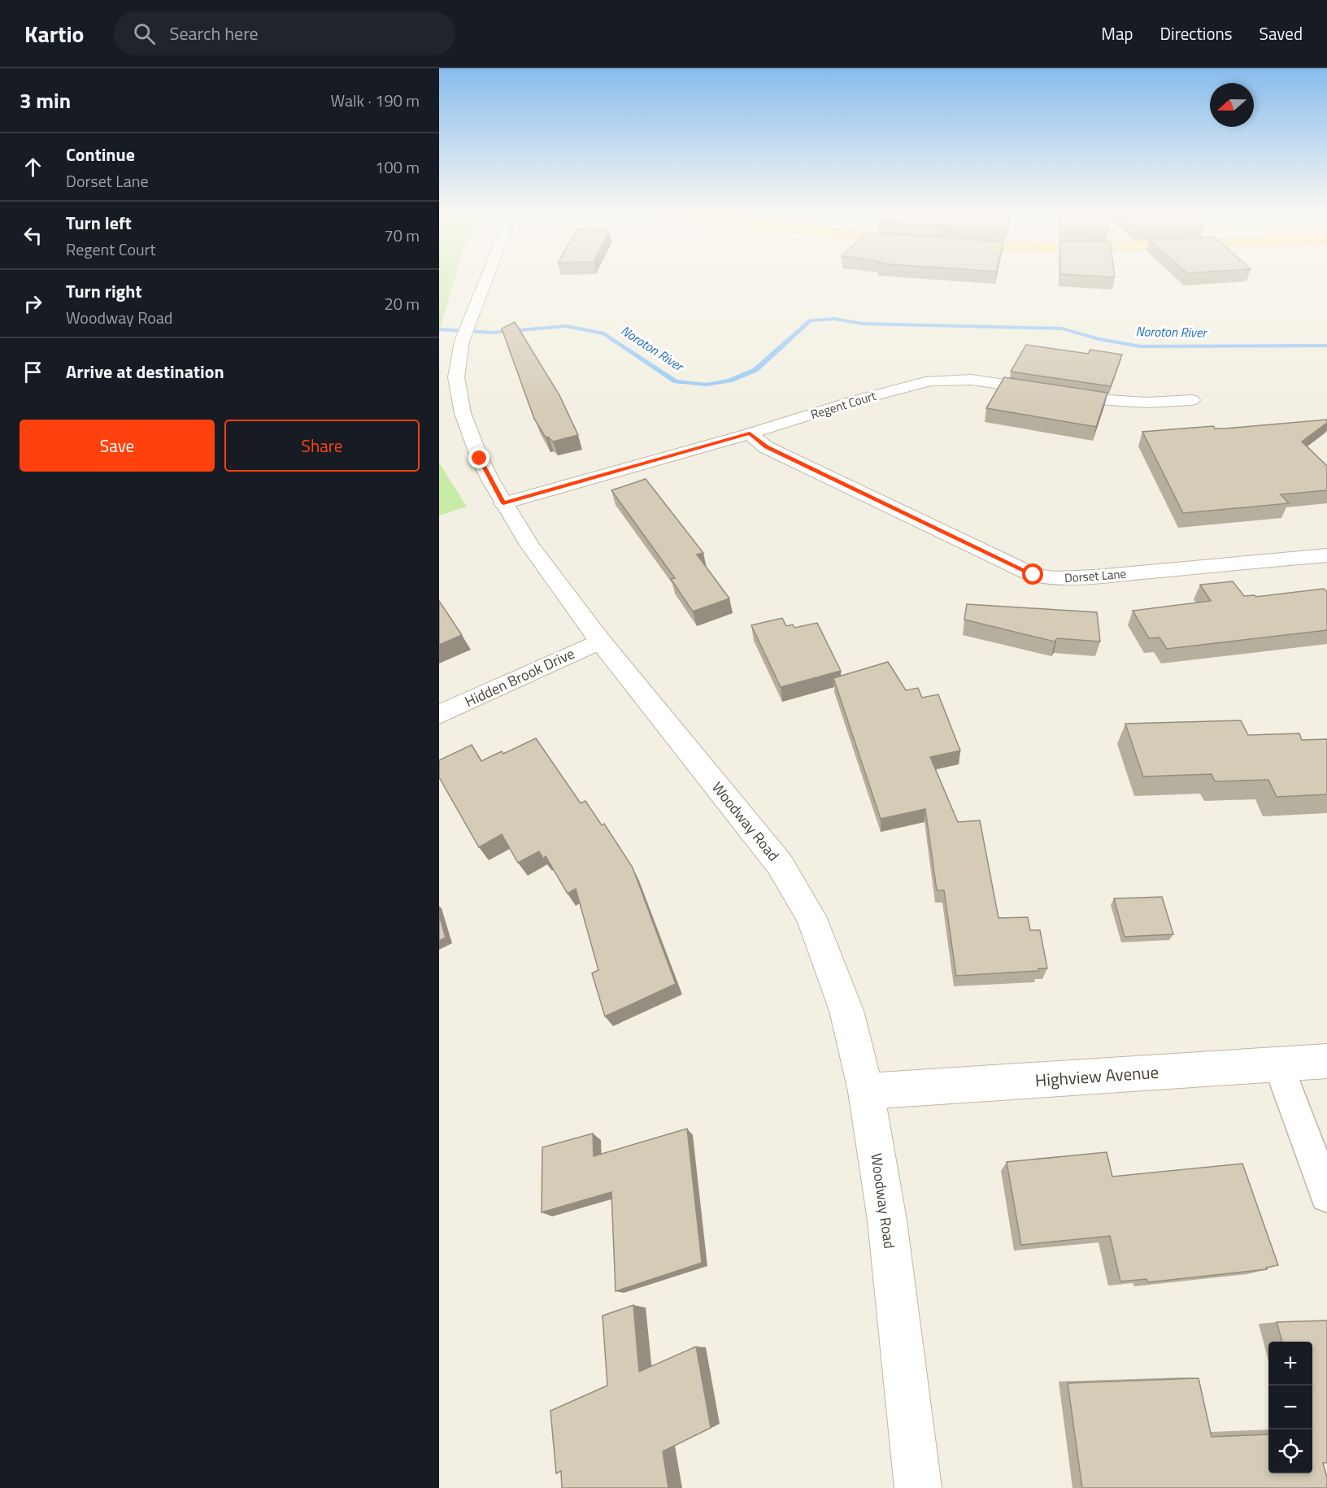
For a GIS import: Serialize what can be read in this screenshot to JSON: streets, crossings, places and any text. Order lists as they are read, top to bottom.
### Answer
{
  "streets": {
    "street": [
      "Regent Court",
      "Dorset Lane",
      "Hidden Brook Drive",
      "Woodway Road",
      "Highview Avenue"
    ]
  },
  "crossings": [
    ["Regent Court", "Dorset Lane"],
    ["Regent Court", "Woodway Road"],
    ["Hidden Brook Drive", "Woodway Road"],
    ["Woodway Road", "Highview Avenue"]
  ],
  "water": ["Noroton River"],
  "north": "left",
  "page": {
    "header": "Kartio",
    "search": "Search here",
    "nav": ["Map", "Directions", "Saved"],
    "heading": ["3 min", "Walk · 190 m"],
    "list": [
      ["Continue", "Dorset Lane", "100 m"],
      ["Turn left", "Regent Court", "70 m"],
      ["Turn right", "Woodway Road", "20 m"],
      "Arrive at destination"
    ],
    "buttons": ["Save", "Share"],
    "map_buttons": ["+", "−"]
  }
}
